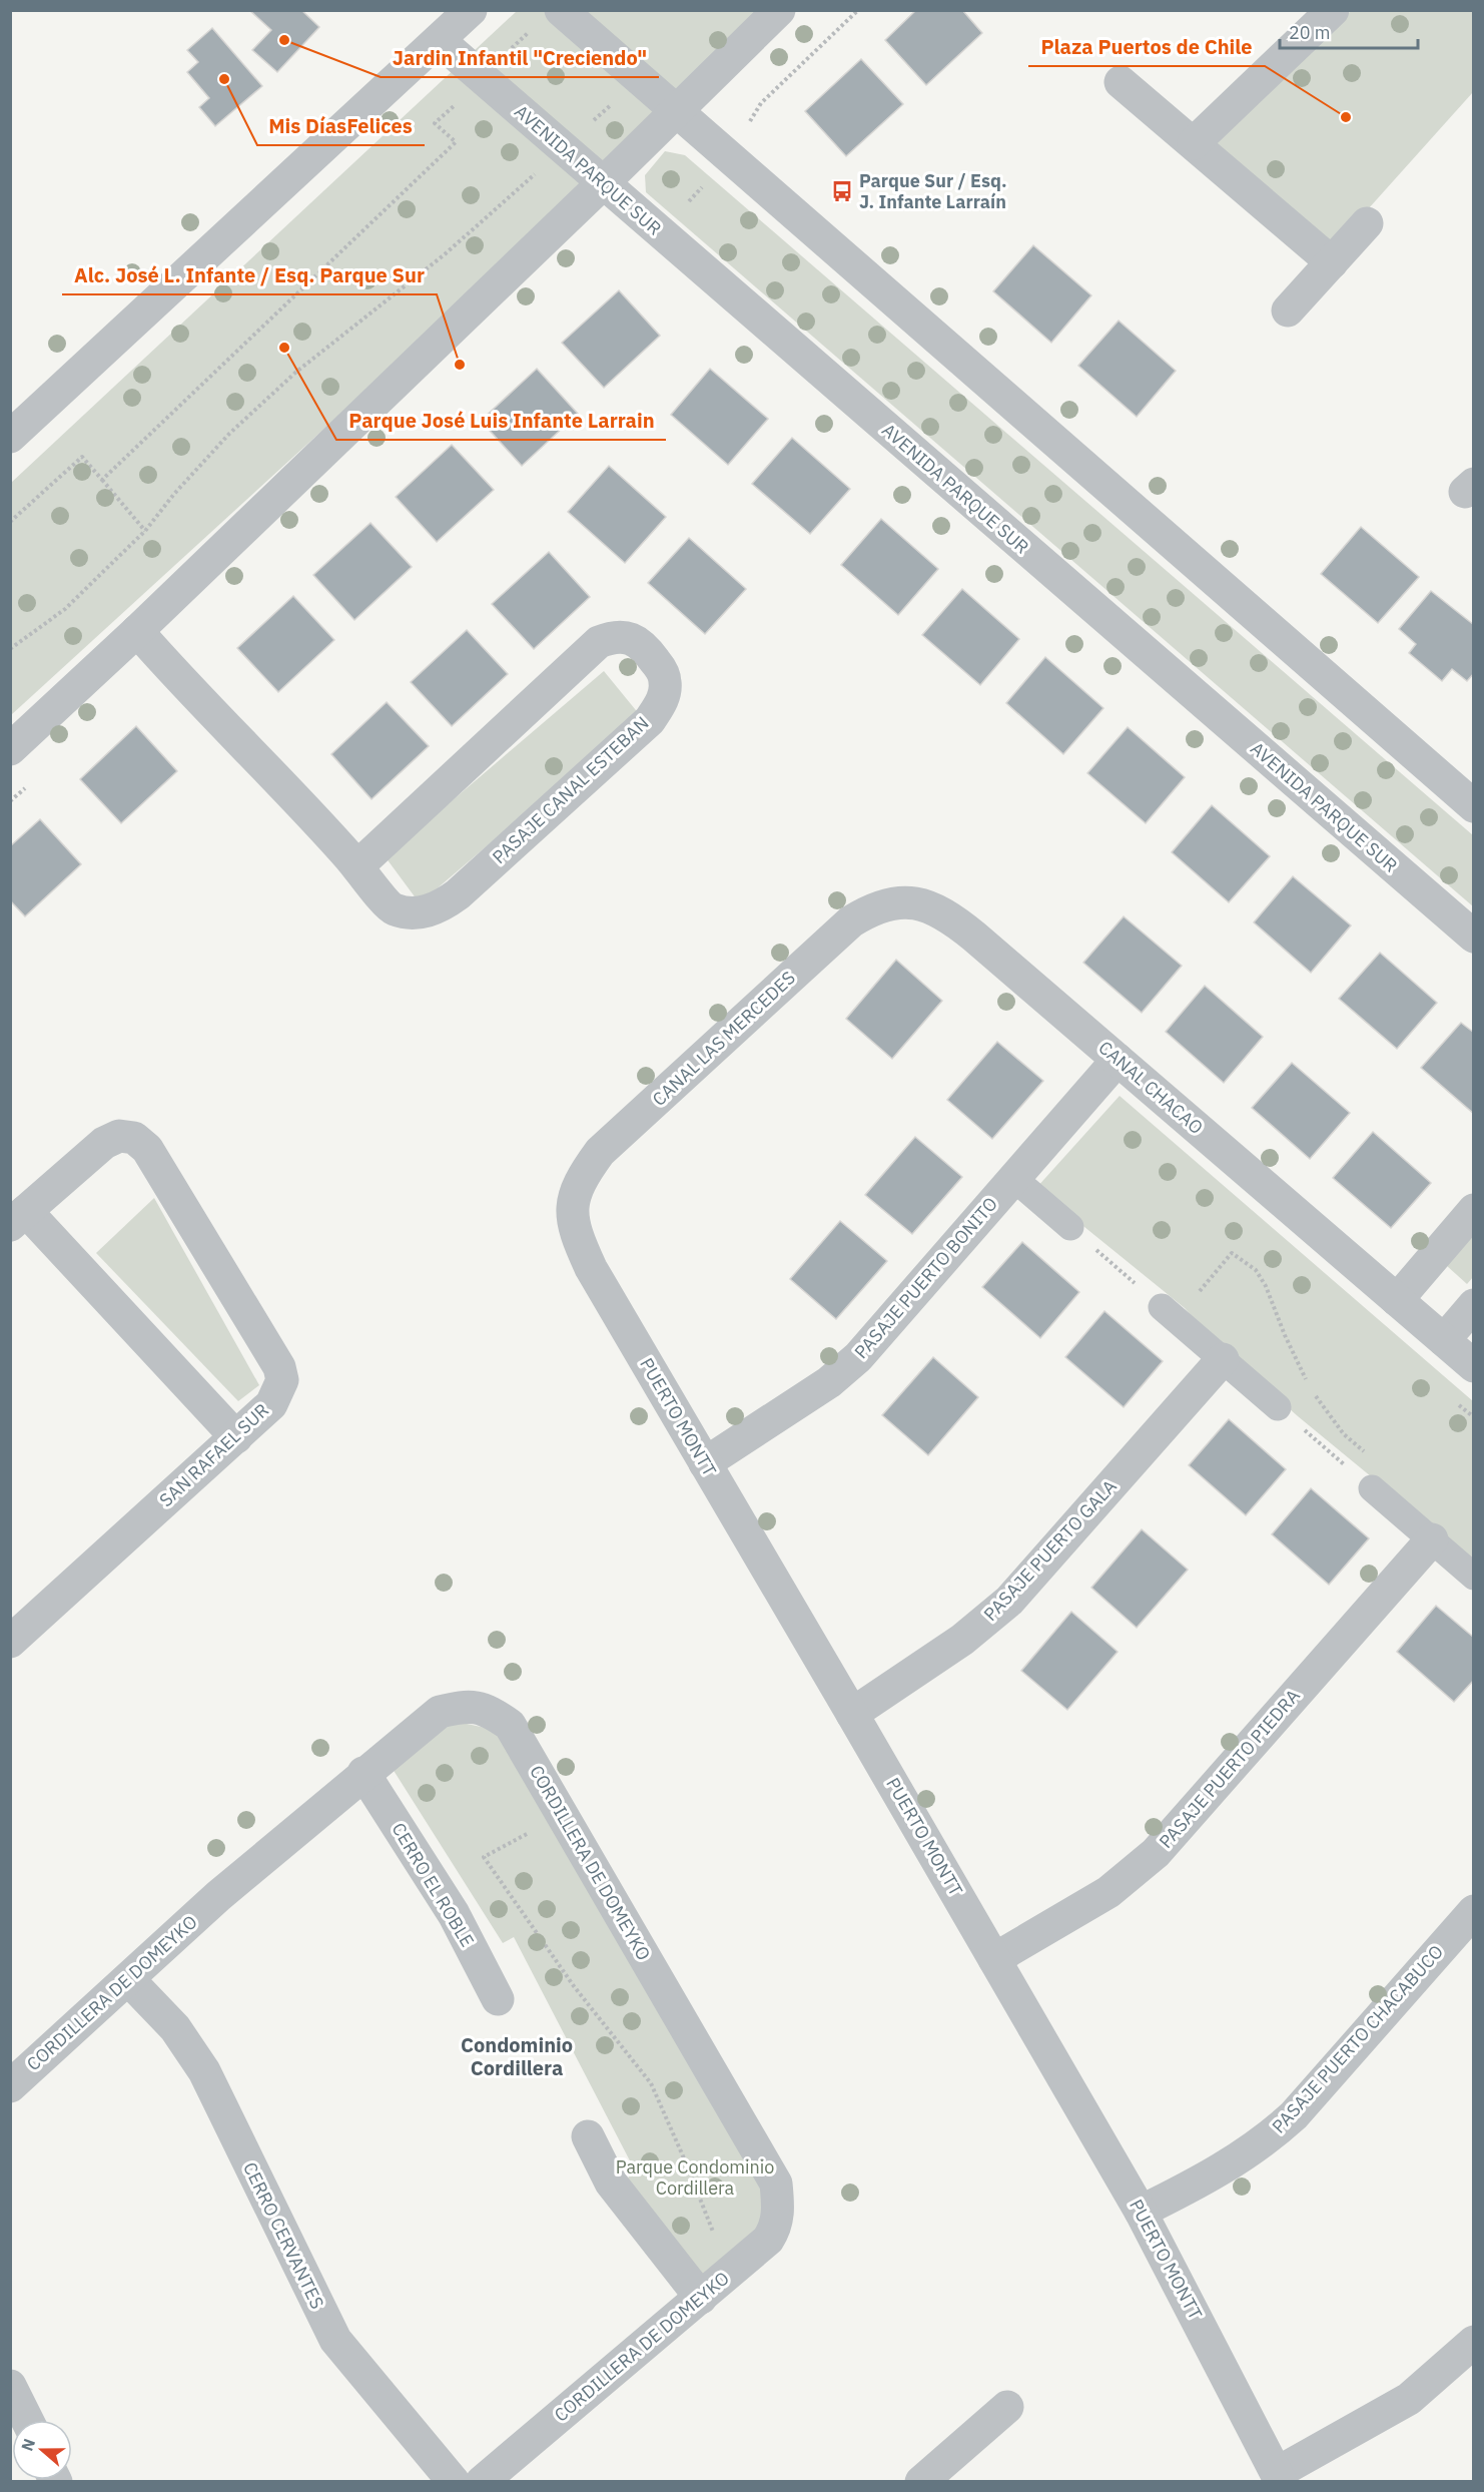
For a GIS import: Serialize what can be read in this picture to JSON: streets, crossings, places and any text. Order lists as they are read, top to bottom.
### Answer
{
  "streets": {
    "street": [
      "AVENIDA PARQUE SUR",
      "PASAJE CANAL ESTEBAN",
      "CANAL LAS MERCEDES",
      "CANAL CHACAO",
      "PASAJE PUERTO BONITO",
      "PUERTO MONTT",
      "SAN RAFAEL SUR",
      "PASAJE PUERTO GALA",
      "PASAJE PUERTO PIEDRA",
      "CORDILLERA DE DOMEYKO",
      "CERRO EL ROBLE",
      "PASAJE PUERTO CHACABUCO",
      "CERRO CERVANTES"
    ]
  },
  "crossings": [
    ["CANAL LAS MERCEDES", "CANAL CHACAO"],
    ["CANAL LAS MERCEDES", "PUERTO MONTT"],
    ["CANAL CHACAO", "PASAJE PUERTO BONITO"],
    ["PASAJE PUERTO BONITO", "PUERTO MONTT"],
    ["PUERTO MONTT", "PASAJE PUERTO GALA"],
    ["PUERTO MONTT", "PASAJE PUERTO PIEDRA"],
    ["PUERTO MONTT", "PASAJE PUERTO CHACABUCO"],
    ["CORDILLERA DE DOMEYKO", "CERRO EL ROBLE"],
    ["CORDILLERA DE DOMEYKO", "CERRO CERVANTES"]
  ],
  "districts": ["Condominio Cordillera"],
  "parks": ["Parque Condominio Cordillera"],
  "places": {
    "other": [
      "Jardin Infantil \"Creciendo\"",
      "Mis DíasFelices",
      "Plaza Puertos de Chile",
      "Parque José Luis Infante Larrain",
      "Alc. José L. Infante / Esq. Parque Sur"
    ],
    "bus stop": ["Parque Sur / Esq. J. Infante Larraín"]
  },
  "scale_bar": "20 m",
  "north": "left"
}
